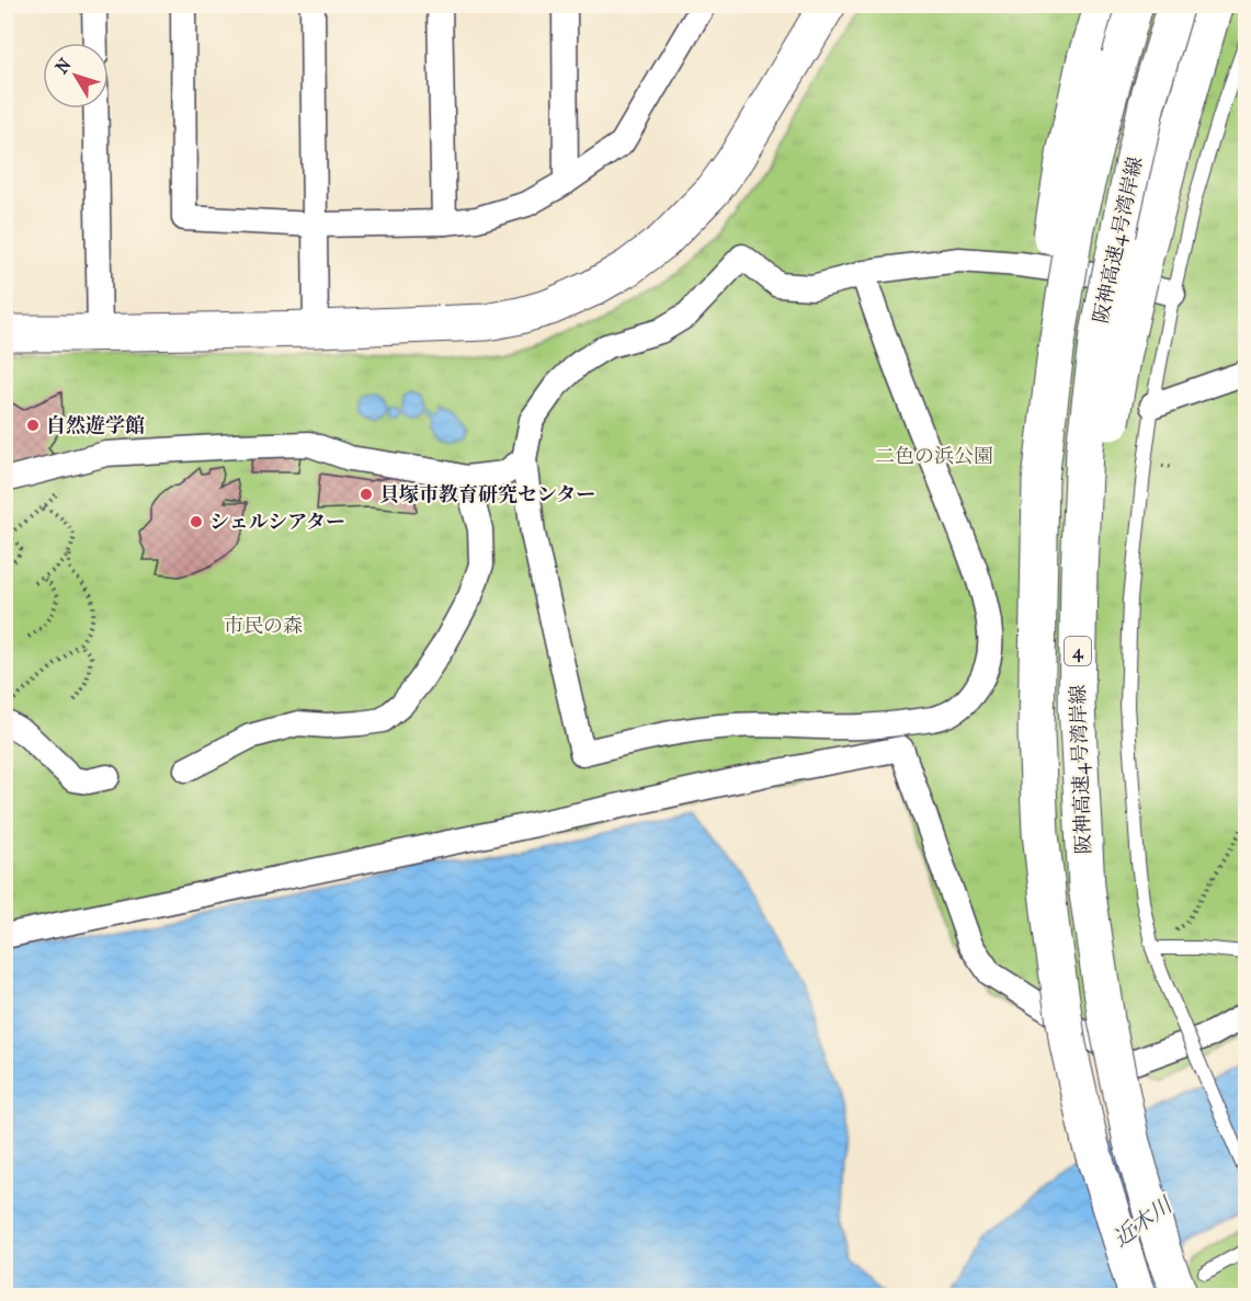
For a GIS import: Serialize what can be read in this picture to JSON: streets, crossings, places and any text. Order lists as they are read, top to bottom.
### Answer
{
  "streets": {
    "main road": ["阪神高速4号湾岸線", "4"]
  },
  "water": ["近木川"],
  "parks": ["二色の浜公園", "市民の森"],
  "places": ["自然遊学館", "貝塚市教育研究センター", "シェルシアター"],
  "north": "top left"
}
